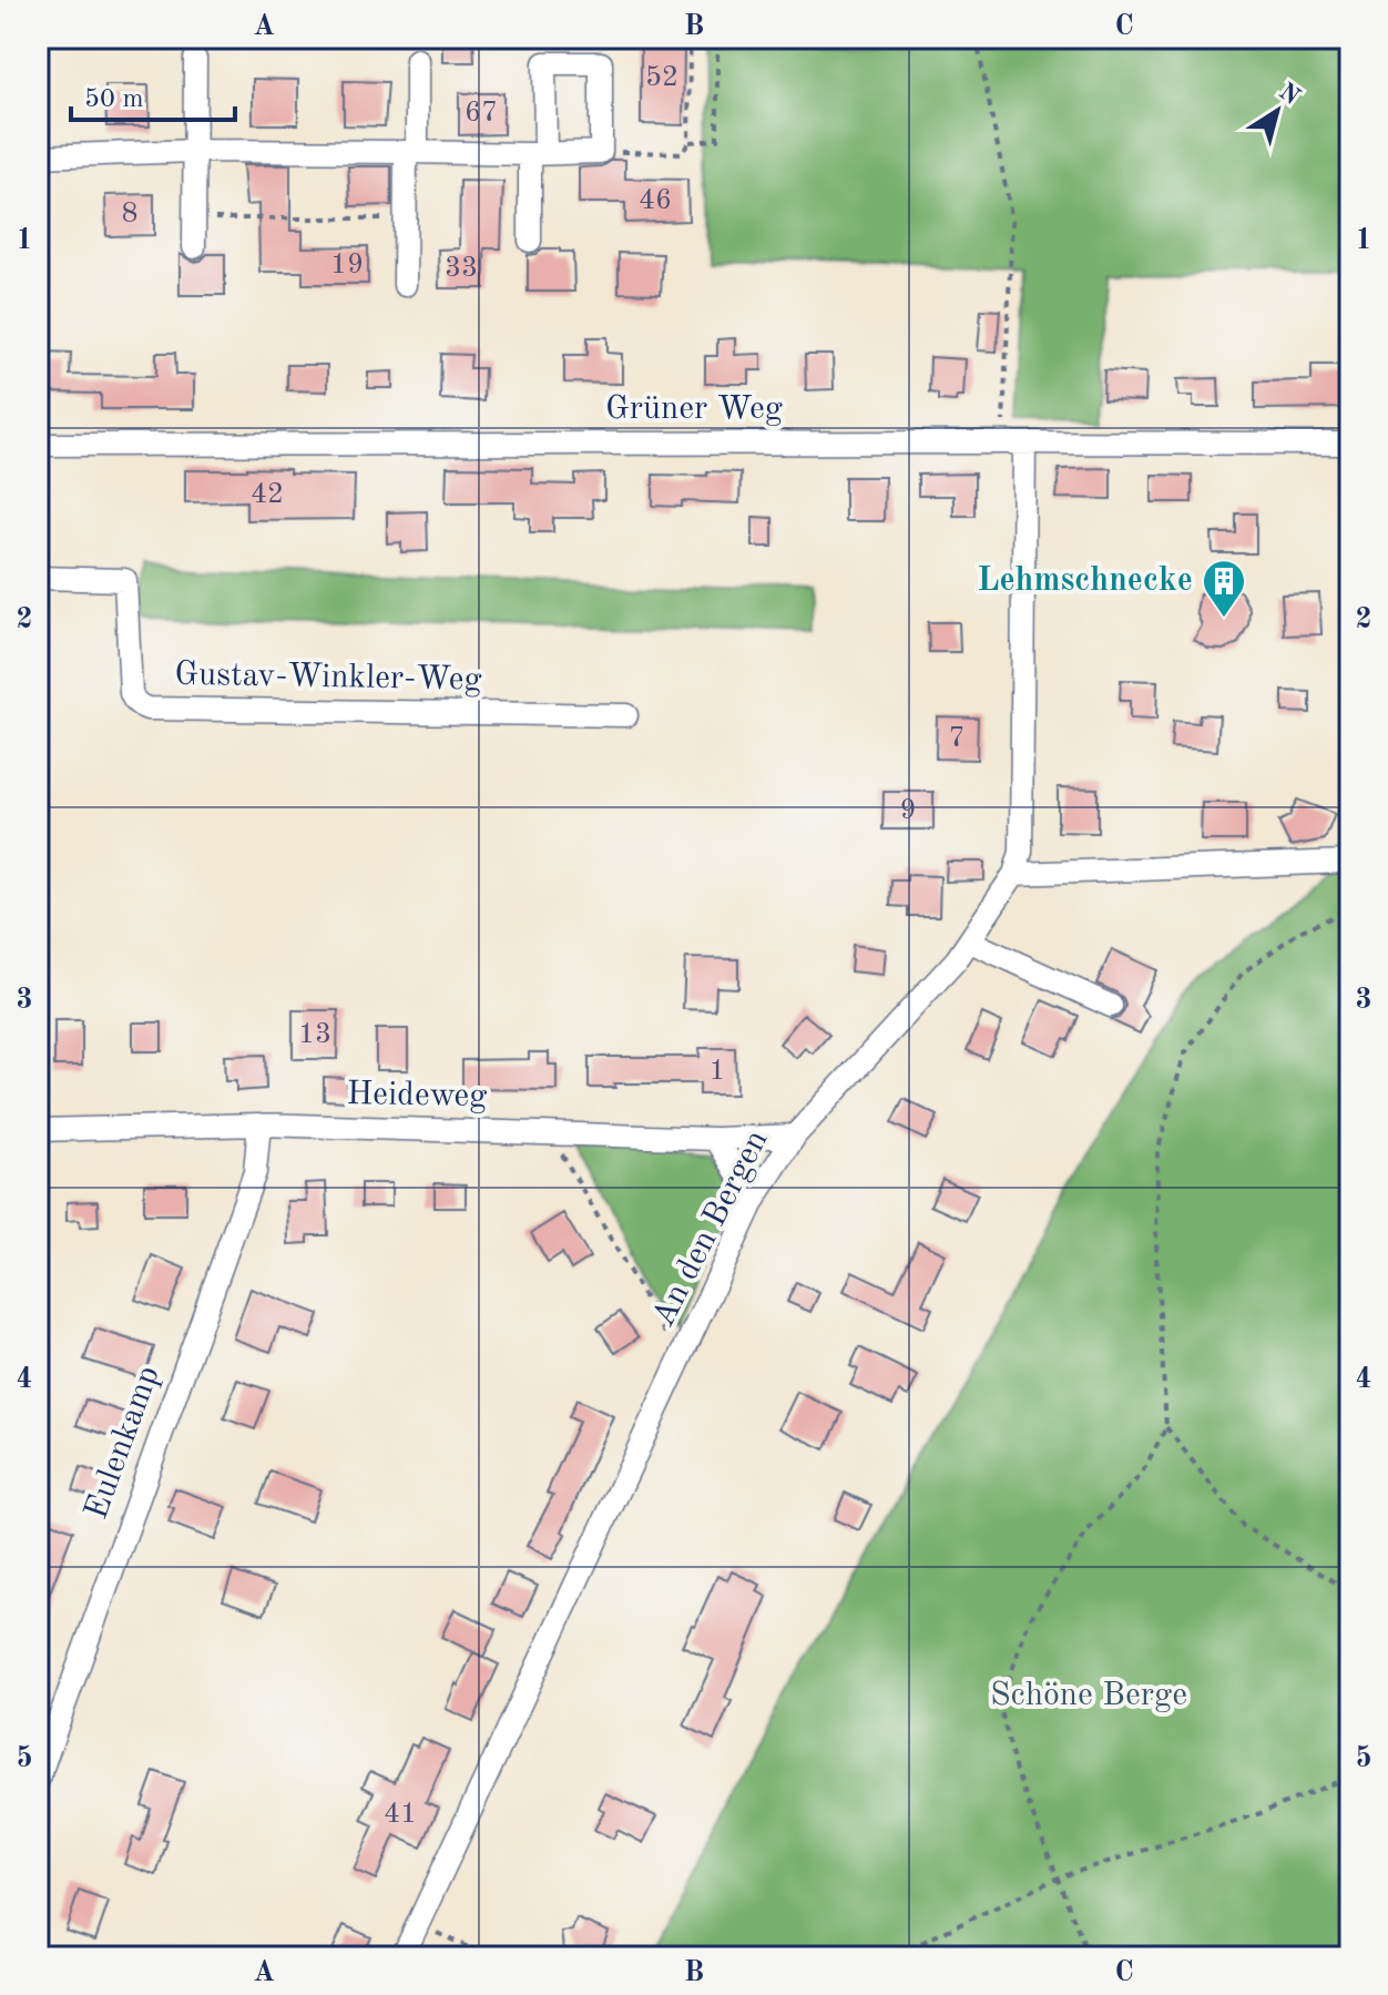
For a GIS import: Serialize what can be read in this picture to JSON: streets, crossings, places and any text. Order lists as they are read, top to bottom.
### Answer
{
  "streets": {
    "street": [
      "Grüner Weg",
      "Gustav-Winkler-Weg",
      "Heideweg",
      "An den Bergen",
      "Eulenkamp"
    ]
  },
  "crossings": [
    ["Grüner Weg", "An den Bergen"],
    ["Heideweg", "An den Bergen"],
    ["Heideweg", "Eulenkamp"]
  ],
  "parks": ["Schöne Berge"],
  "places": {
    "building": ["Lehmschnecke"]
  },
  "house_numbers": [
    "52",
    "67",
    "46",
    "8",
    "19",
    "33",
    "42",
    "7",
    "9",
    "13",
    "1",
    "41"
  ],
  "scale_bar": "50 m",
  "north": "top right",
  "grid": {
    "columns": ["A", "B", "C"],
    "rows": [
      "1",
      "2",
      "3",
      "4",
      "5"
    ]
  }
}
